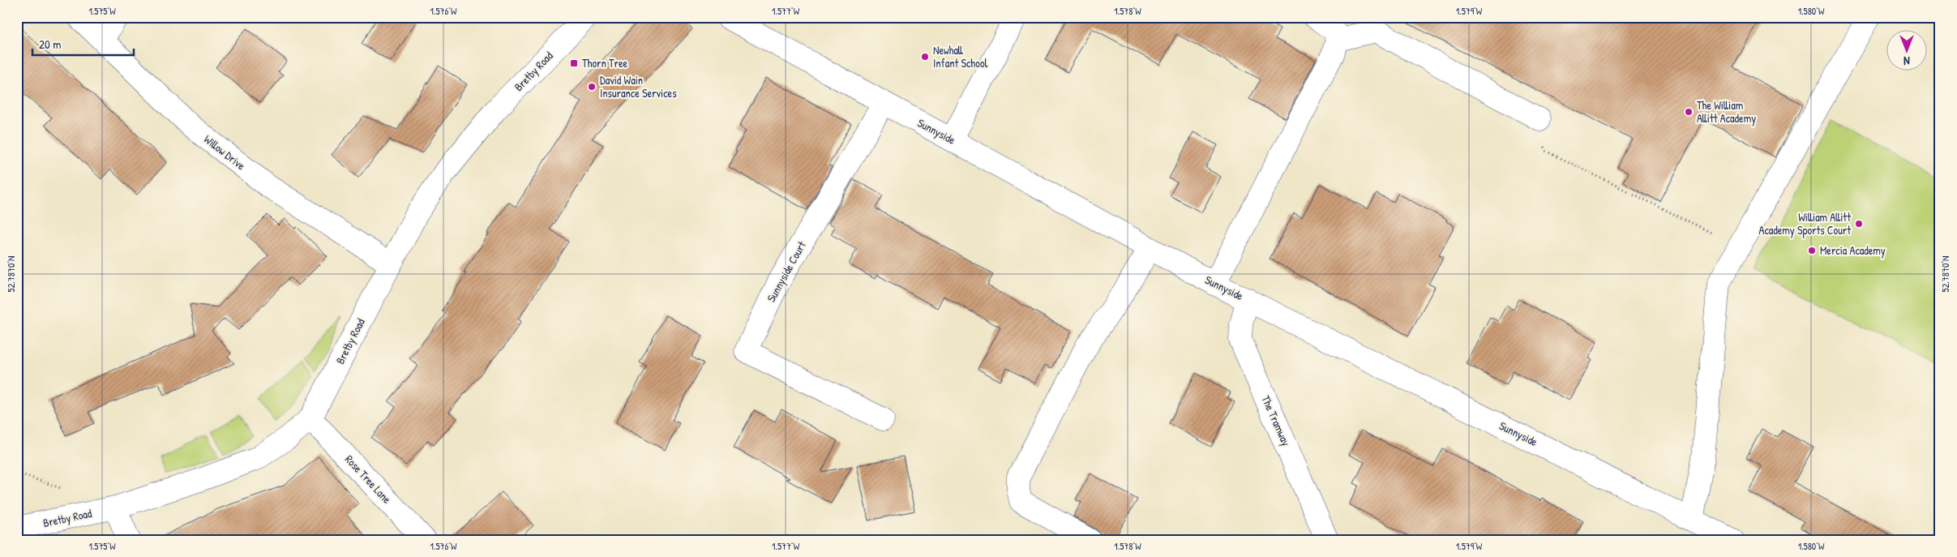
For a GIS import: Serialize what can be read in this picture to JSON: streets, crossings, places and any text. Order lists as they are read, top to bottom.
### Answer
{
  "streets": {
    "street": [
      "Bretby Road",
      "Sunnyside",
      "Willow Drive",
      "Sunnyside Court",
      "The Tramway",
      "Rose Tree Lane"
    ]
  },
  "crossings": [
    ["Bretby Road", "Willow Drive"],
    ["Bretby Road", "Rose Tree Lane"],
    ["Sunnyside", "Sunnyside Court"],
    ["Sunnyside", "The Tramway"]
  ],
  "places": {
    "other": [
      "Newhall Infant School",
      "David Wain Insurance Services",
      "The William Allitt Academy",
      "William Allitt Academy Sports Court",
      "Mercia Academy"
    ],
    "transit": ["Thorn Tree"]
  },
  "scale_bar": "20 m",
  "north": "bottom",
  "coordinates": [
    "1.575°W",
    "1.576°W",
    "1.577°W",
    "1.578°W",
    "1.579°W",
    "1.580°W",
    "52.7870°N"
  ]
}
